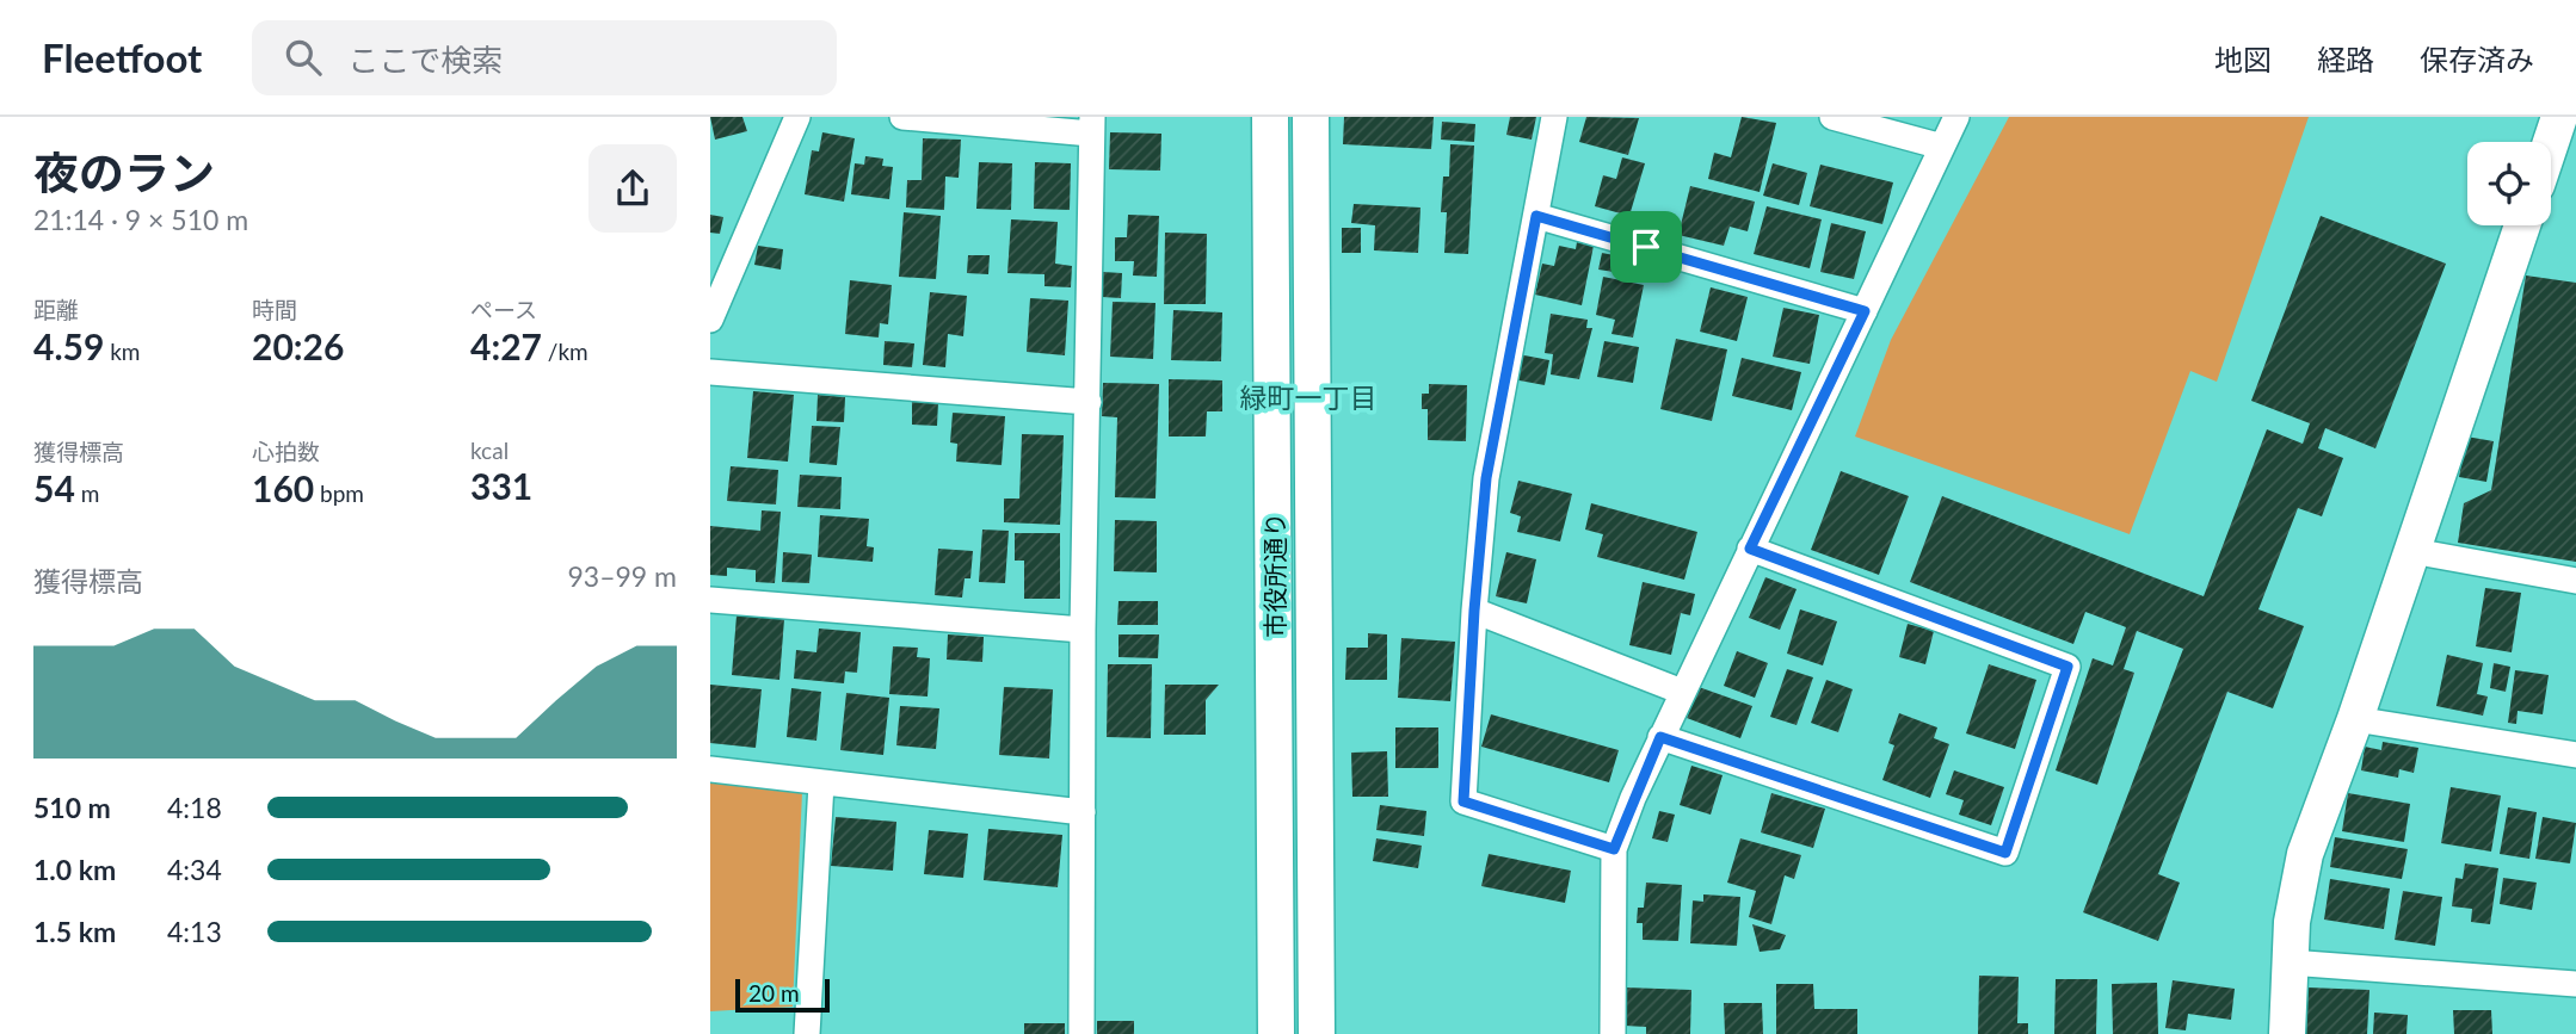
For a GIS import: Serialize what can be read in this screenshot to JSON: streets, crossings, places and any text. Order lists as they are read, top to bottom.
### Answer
{
  "streets": {
    "street": ["市役所通り"]
  },
  "districts": ["緑町一丁目"],
  "scale_bar": "20 m",
  "page": {
    "header": "Fleetfoot",
    "search": "ここで検索",
    "nav": ["地図", "経路", "保存済み"],
    "heading": ["夜のラン", "21:14 · 9 × 510 m"],
    "stats": [
      ["距離", "4.59 km"],
      ["時間", "20:26"],
      ["ペース", "4:27 /km"],
      ["獲得標高", "54 m"],
      ["心拍数", "160 bpm"],
      ["kcal", "331"]
    ],
    "chart": ["獲得標高", "93–99 m"],
    "list": [
      {
        "name": "510 m",
        "note": "4:18"
      },
      {
        "name": "1.0 km",
        "note": "4:34"
      },
      {
        "name": "1.5 km",
        "note": "4:13"
      }
    ],
    "scale": "20 m"
  }
}
